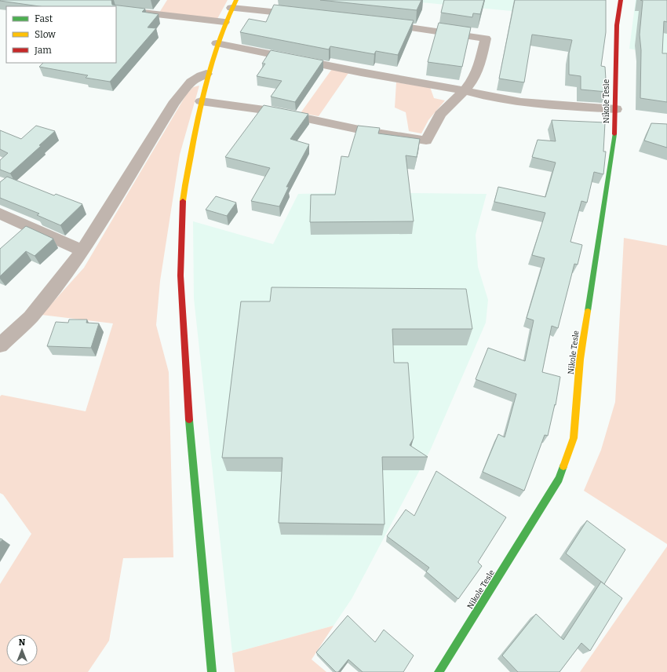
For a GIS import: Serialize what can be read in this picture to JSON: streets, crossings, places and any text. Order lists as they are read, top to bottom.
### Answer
{
  "streets": {
    "street": ["Nikole Tesle"]
  },
  "legend": ["Fast", "Slow", "Jam"],
  "north": "top"
}
